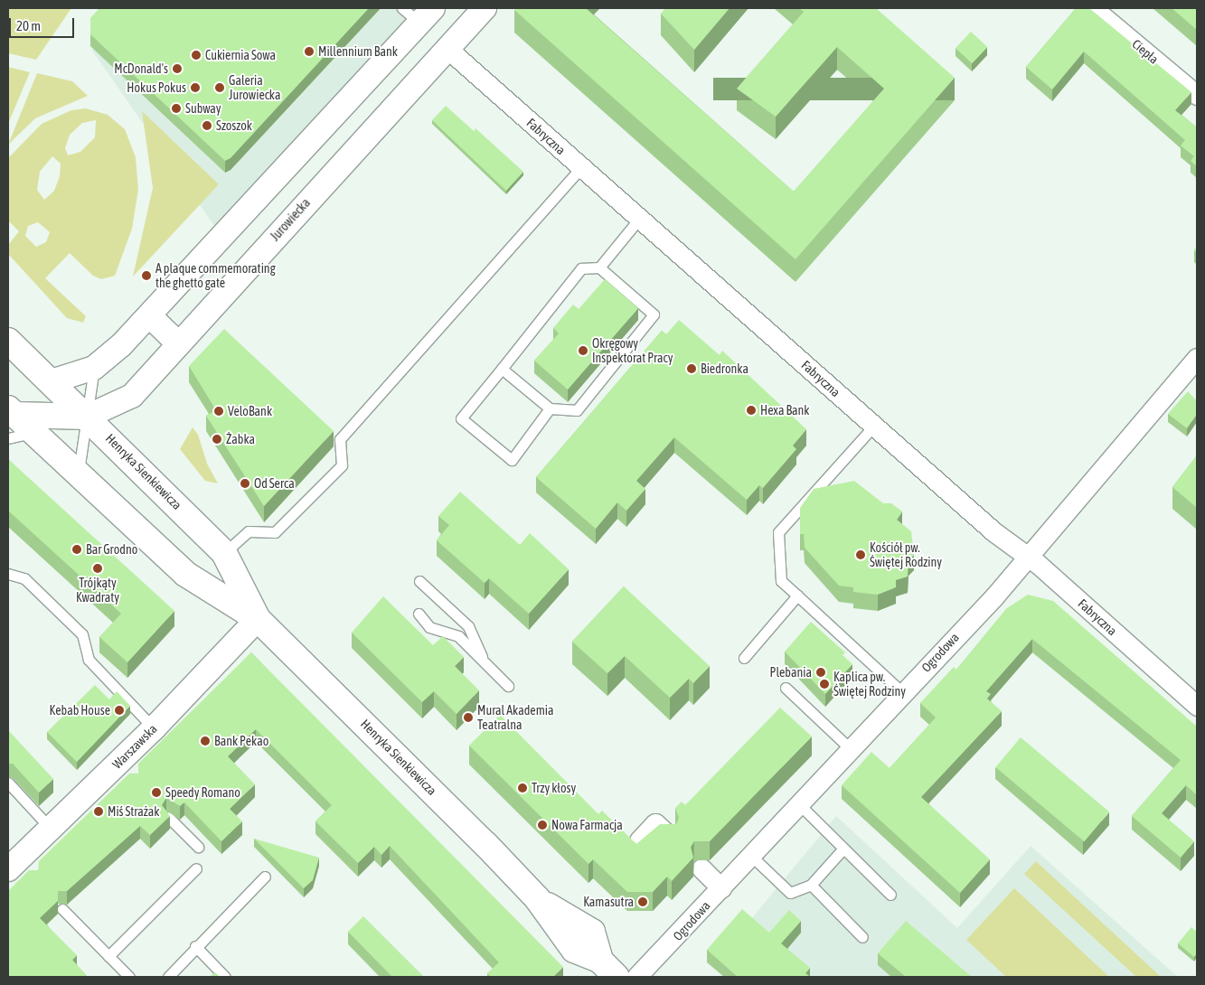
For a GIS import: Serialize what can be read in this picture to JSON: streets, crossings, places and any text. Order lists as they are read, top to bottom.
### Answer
{
  "streets": {
    "main road": ["Henryka Sienkiewicza"],
    "street": [
      "Ciepła",
      "Fabryczna",
      "Jurowiecka",
      "Ogrodowa",
      "Warszawska"
    ]
  },
  "crossings": [
    ["Fabryczna", "Jurowiecka"],
    ["Fabryczna", "Ogrodowa"],
    ["Jurowiecka", "Henryka Sienkiewicza"],
    ["Henryka Sienkiewicza", "Warszawska"]
  ],
  "places": [
    "Millennium Bank",
    "Cukiernia Sowa",
    "McDonald's",
    "Hokus Pokus",
    "Galeria Jurowiecka",
    "Subway",
    "Szoszok",
    "A plaque commemorating the ghetto gate",
    "Okręgowy Inspektorat Pracy",
    "Biedronka",
    "Hexa Bank",
    "VeloBank",
    "Żabka",
    "Od Serca",
    "Bar Grodno",
    "Kościół pw. Świętej Rodziny",
    "Trójkąty Kwadraty",
    "Plebania",
    "Kaplica pw. Świętej Rodziny",
    "Kebab House",
    "Mural Akademia Teatralna",
    "Bank Pekao",
    "Trzy kłosy",
    "Speedy Romano",
    "Miś Strażak",
    "Nowa Farmacja",
    "Kamasutra"
  ],
  "scale_bar": "20 m"
}
